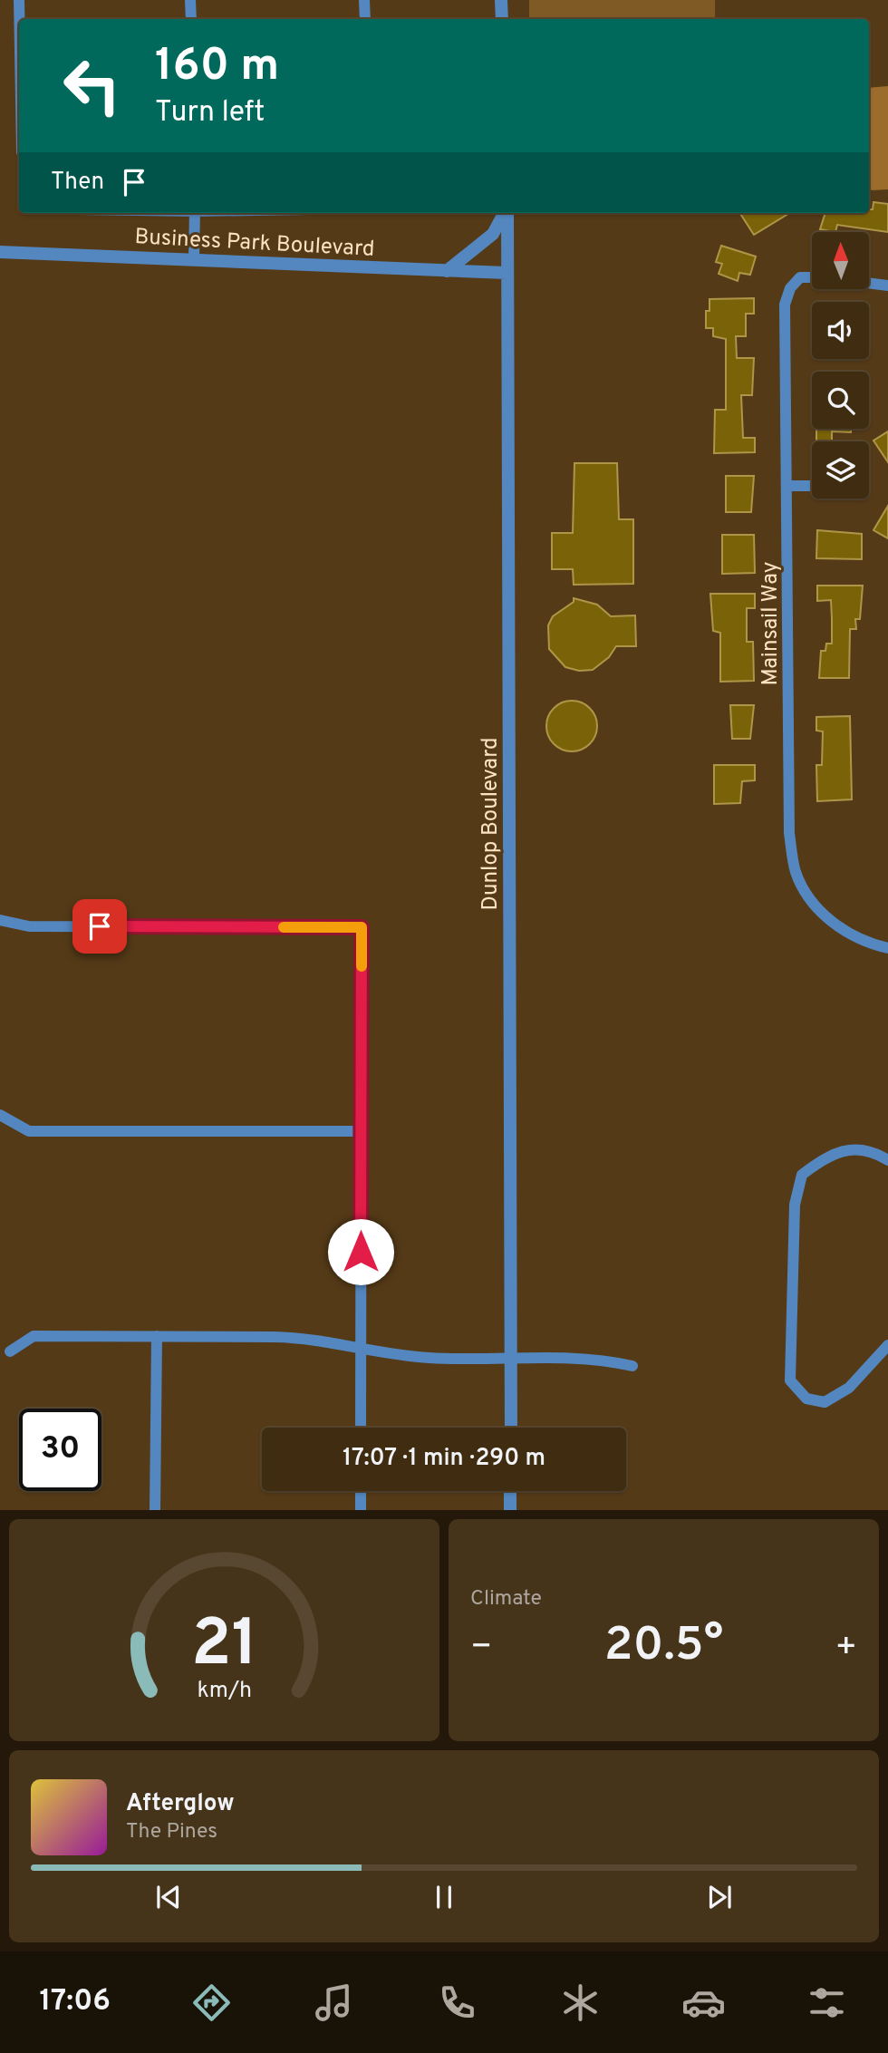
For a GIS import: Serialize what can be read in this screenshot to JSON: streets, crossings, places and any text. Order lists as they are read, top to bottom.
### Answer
{
  "streets": {
    "street": ["Business Park Boulevard", "Mainsail Way", "Dunlop Boulevard"]
  },
  "crossings": [
    ["Business Park Boulevard", "Dunlop Boulevard"]
  ],
  "north": "top",
  "page": {
    "turn": ["160 m", "Turn left"],
    "then": "Then",
    "limit": "30",
    "trip": "17:07 · 1 min · 290 m",
    "tile": "Climate",
    "heat": ["−", "20.5°", "+"],
    "song": ["Afterglow", "The Pines"],
    "tabs": "17:06",
    "gauge": ["21", "km/h"]
  }
}
